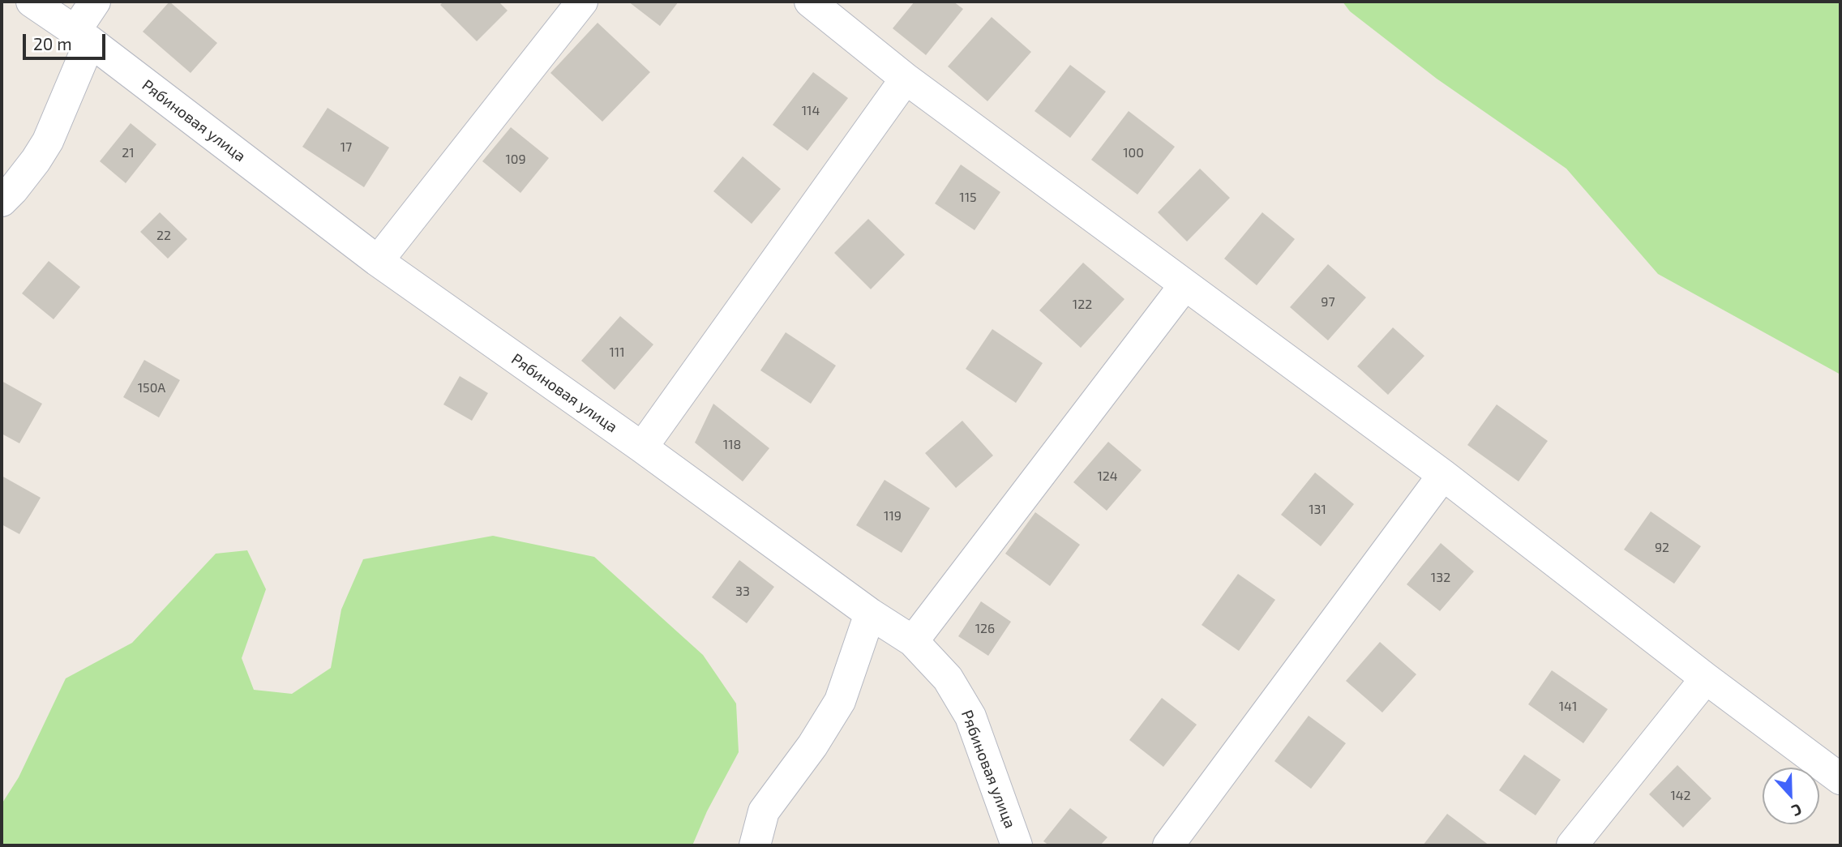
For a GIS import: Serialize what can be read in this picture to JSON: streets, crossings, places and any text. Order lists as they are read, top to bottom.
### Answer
{
  "streets": {
    "street": ["Рябиновая улица"]
  },
  "house_numbers": [
    "114",
    "17",
    "21",
    "100",
    "109",
    "115",
    "22",
    "97",
    "122",
    "111",
    "150А",
    "118",
    "124",
    "131",
    "119",
    "92",
    "132",
    "33",
    "126",
    "141",
    "142"
  ],
  "scale_bar": "20 m",
  "north": "bottom"
}
